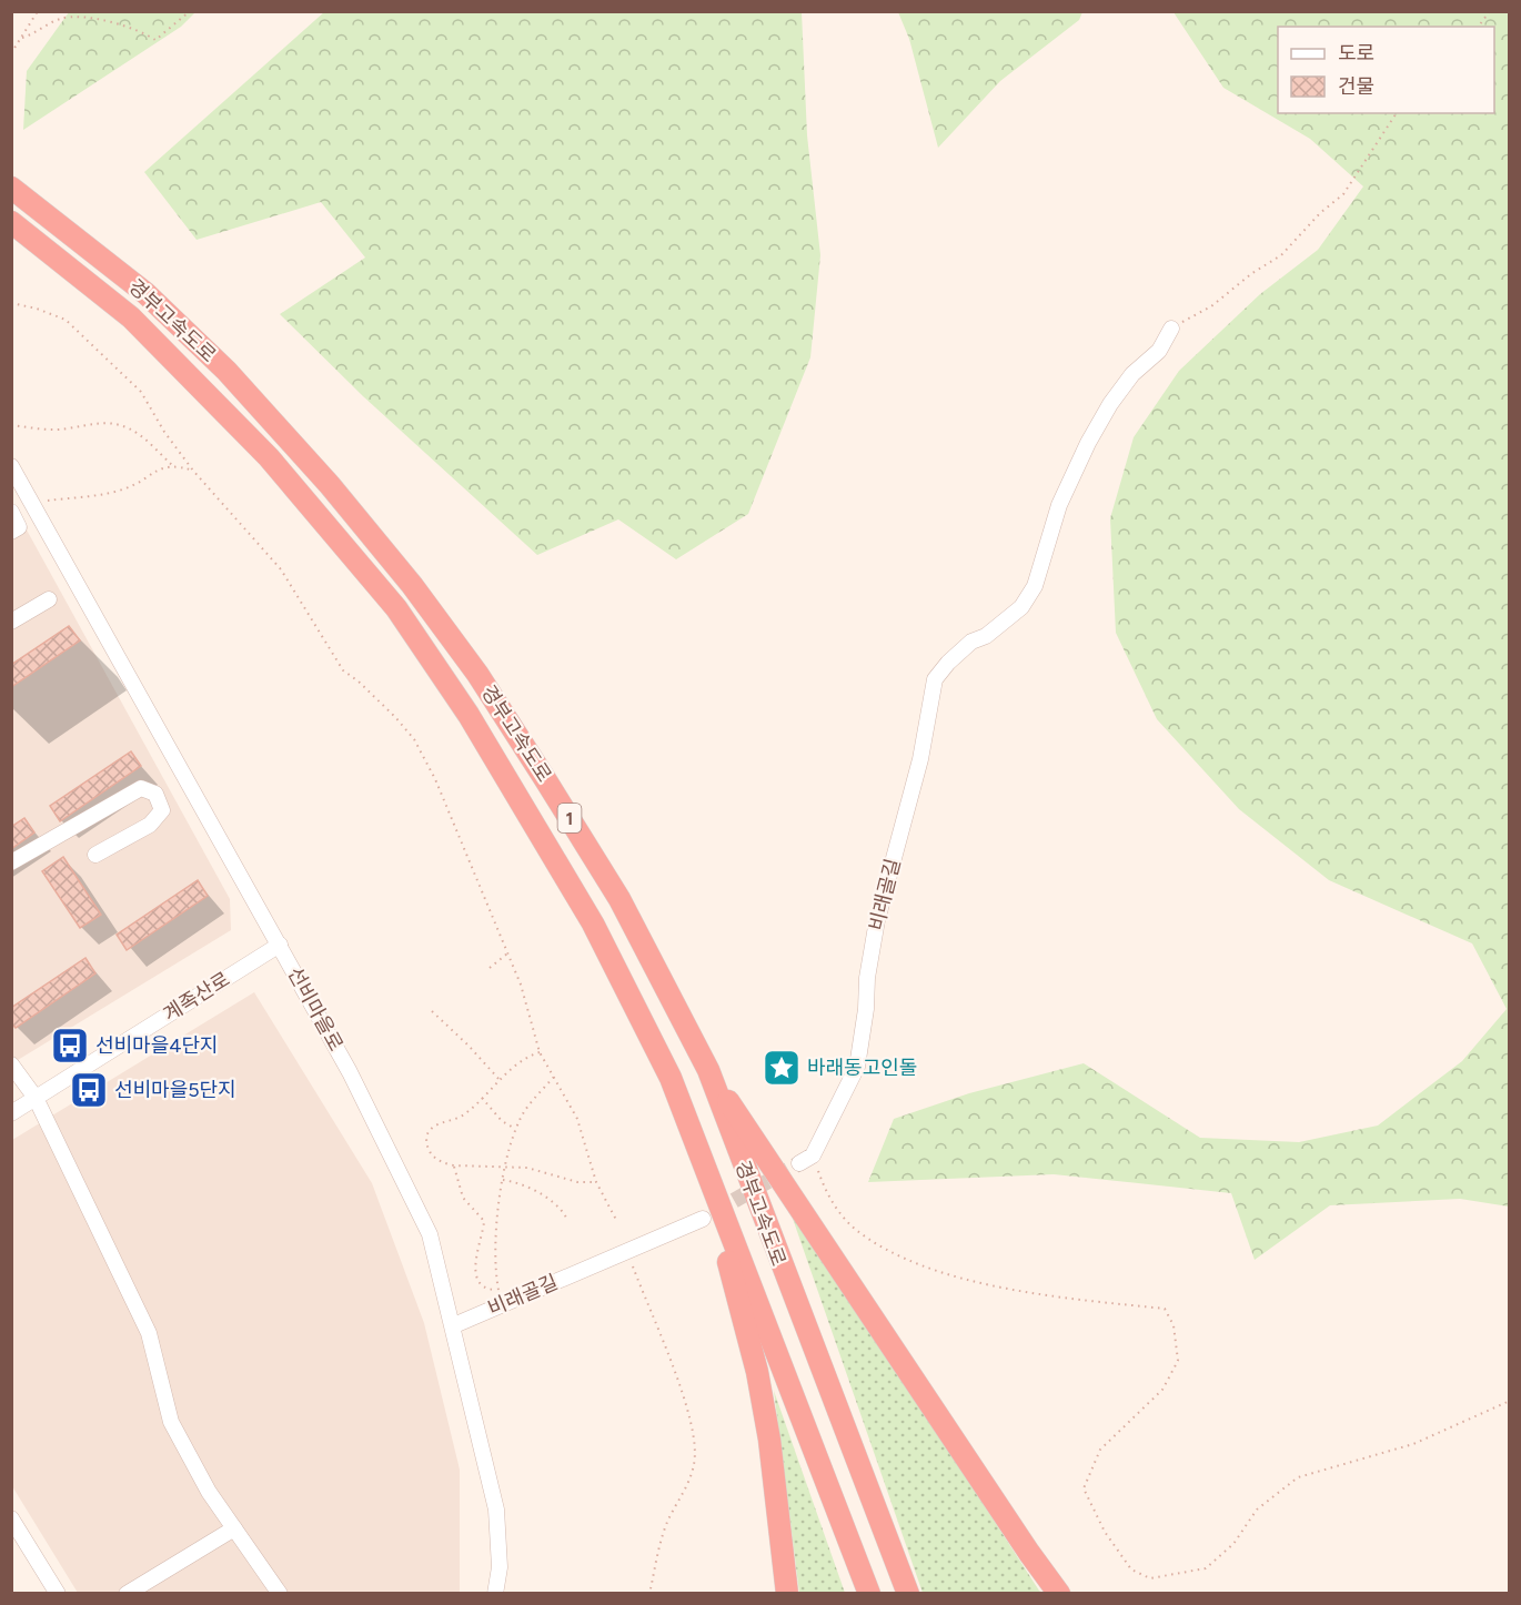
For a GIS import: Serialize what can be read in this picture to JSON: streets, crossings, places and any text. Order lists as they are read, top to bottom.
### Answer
{
  "streets": {
    "highway": ["경부고속도로", "1"],
    "street": ["비래골길", "계족산로", "선비마을로"]
  },
  "crossings": [
    ["비래골길", "선비마을로"],
    ["계족산로", "선비마을로"]
  ],
  "places": {
    "bus stop": ["선비마을4단지", "선비마을5단지"],
    "place": ["바래동고인돌"]
  },
  "legend": ["도로", "건물"]
}
